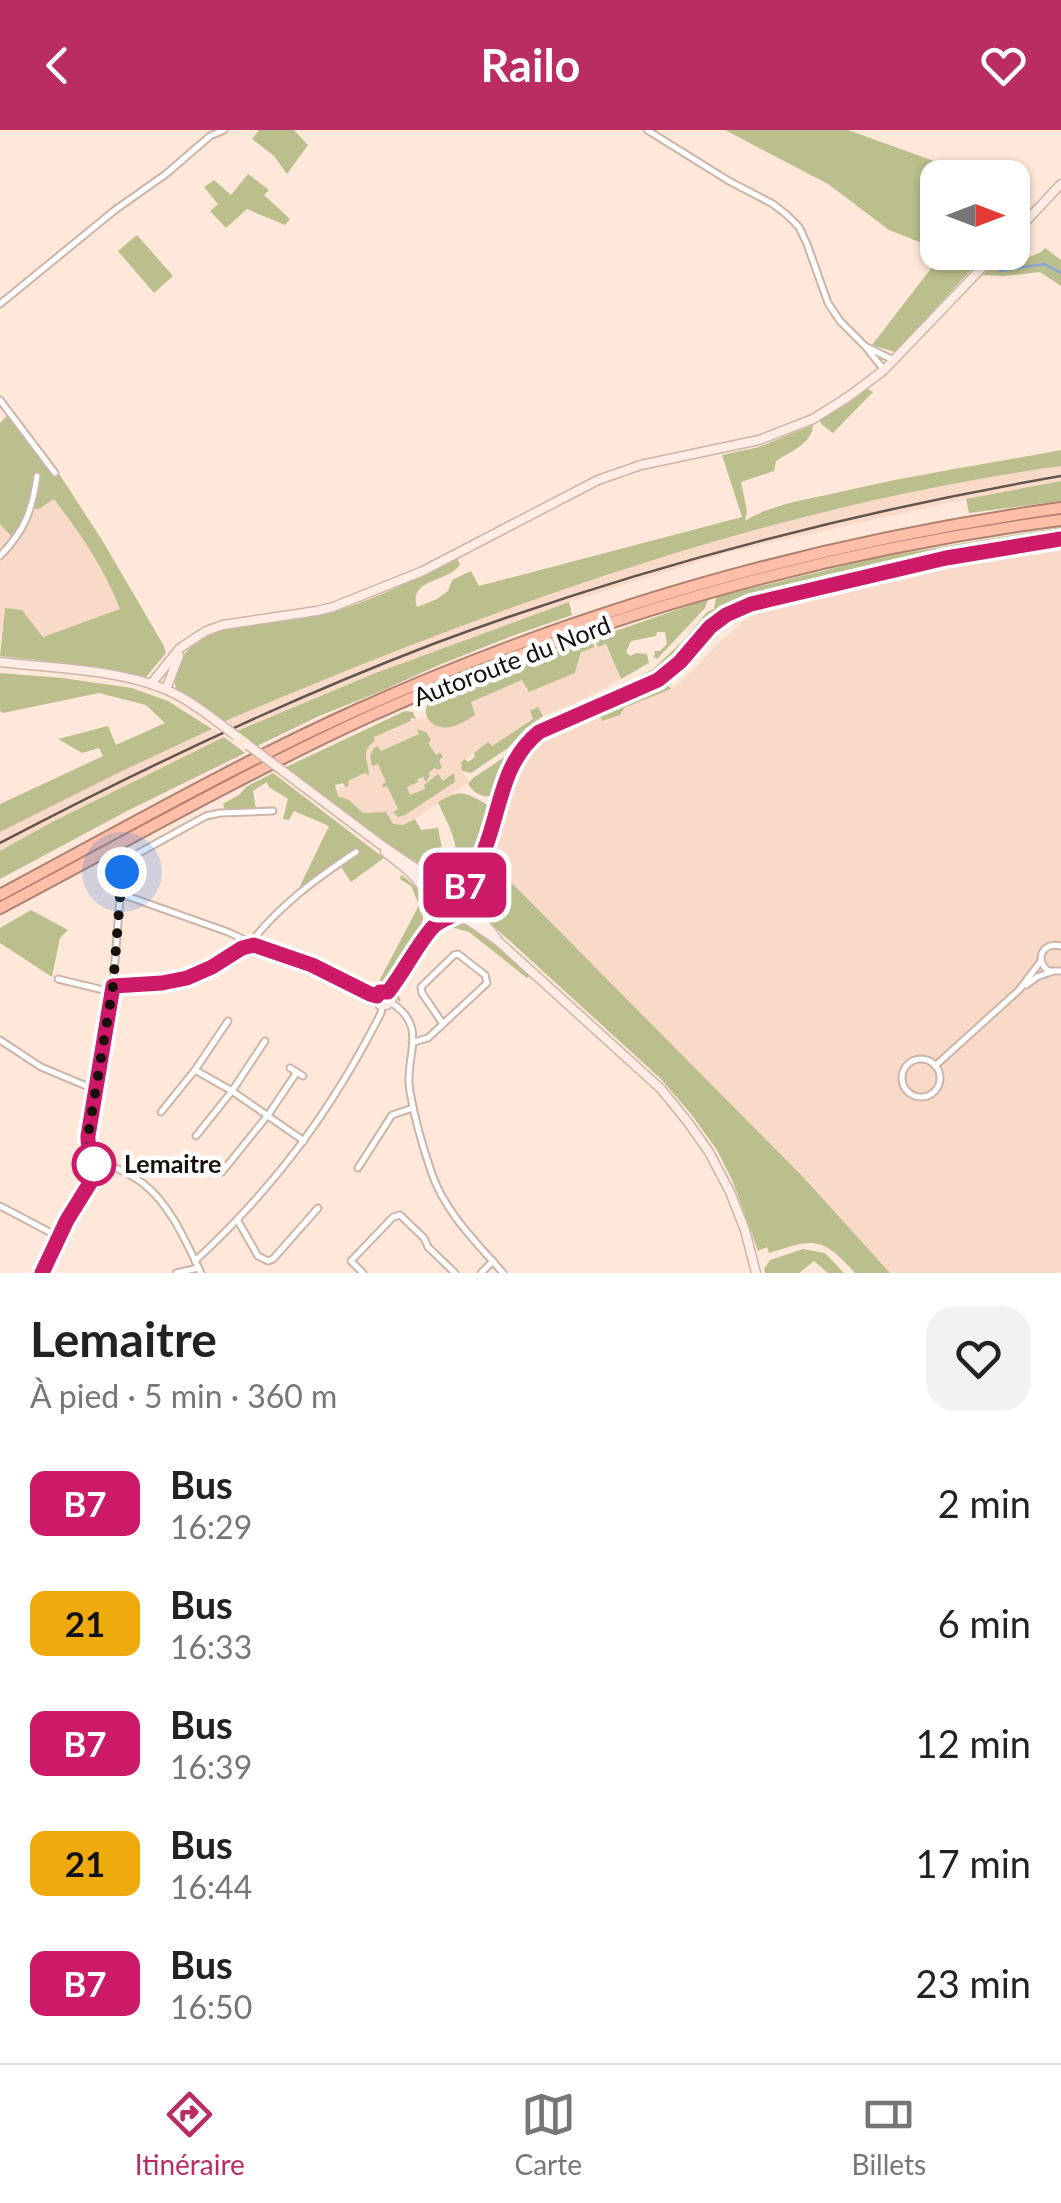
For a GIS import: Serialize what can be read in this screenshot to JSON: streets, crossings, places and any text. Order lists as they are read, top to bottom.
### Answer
{
  "streets": {
    "highway": ["Autoroute du Nord"]
  },
  "places": ["Lemaitre"],
  "lines": ["bus line B7"],
  "north": "right",
  "page": {
    "header": "Railo",
    "on_map": "B7",
    "heading": ["Lemaitre", "À pied · 5 min · 360 m"],
    "list": [
      {
        "mark": "B7",
        "name": "Bus",
        "note": "16:29",
        "value": "2 min"
      },
      {
        "mark": "21",
        "name": "Bus",
        "note": "16:33",
        "value": "6 min"
      },
      {
        "mark": "B7",
        "name": "Bus",
        "note": "16:39",
        "value": "12 min"
      },
      {
        "mark": "21",
        "name": "Bus",
        "note": "16:44",
        "value": "17 min"
      },
      {
        "mark": "B7",
        "name": "Bus",
        "note": "16:50",
        "value": "23 min"
      }
    ],
    "tabs": ["Itinéraire", "Carte", "Billets"]
  }
}
